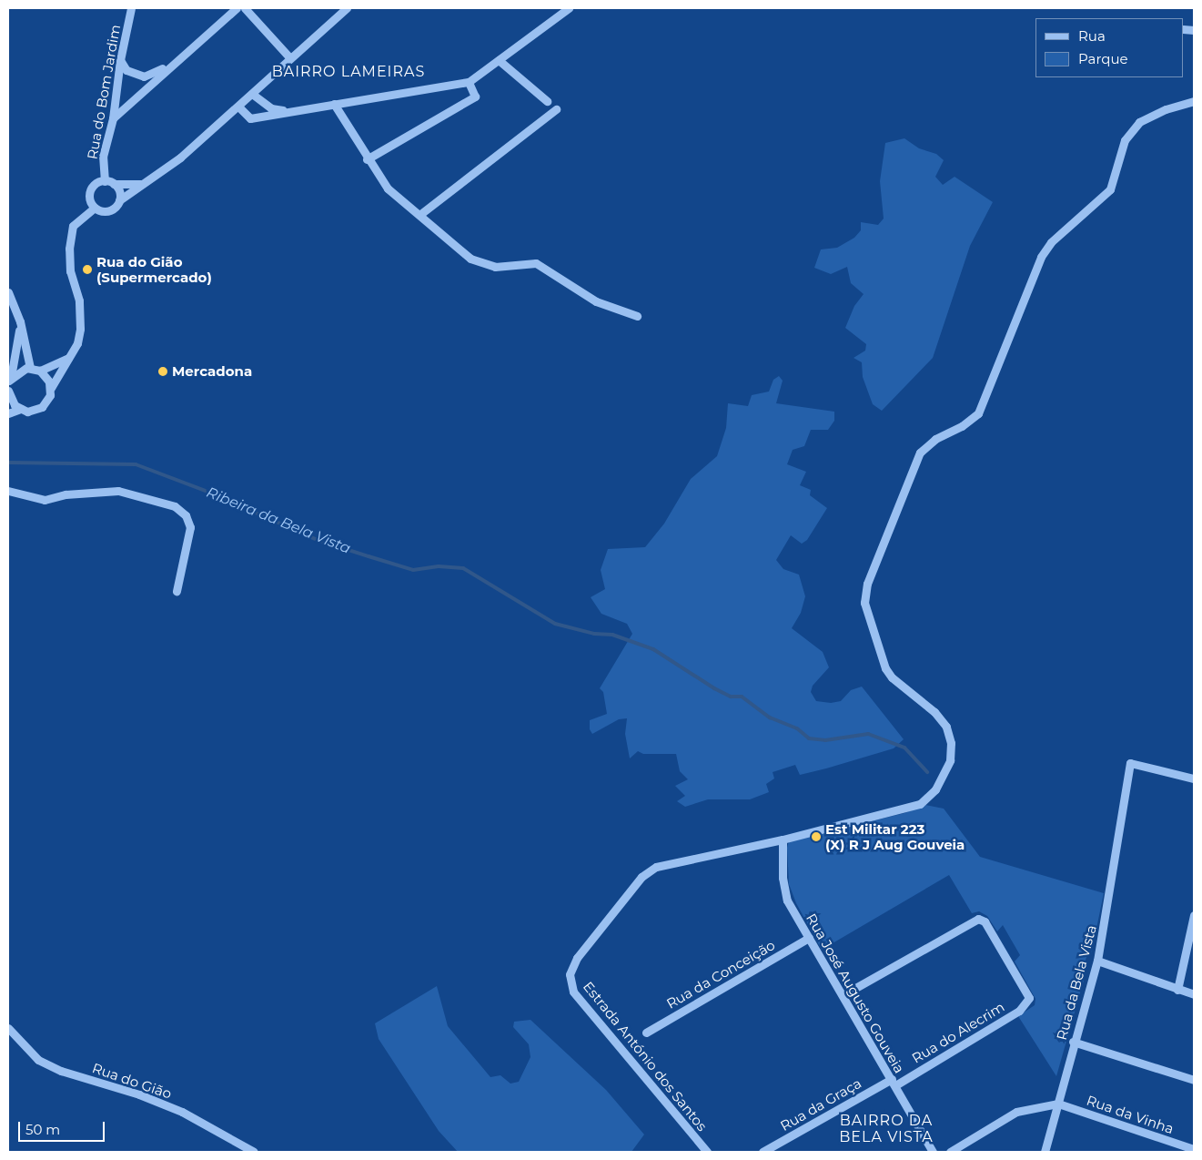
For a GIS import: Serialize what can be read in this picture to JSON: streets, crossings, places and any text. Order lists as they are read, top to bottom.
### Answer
{
  "streets": {
    "street": [
      "Rua do Bom Jardim",
      "Rua da Conceição",
      "Rua da Bela Vista",
      "Rua José Augusto Gouveia",
      "Rua do Alecrim",
      "Estrada António dos Santos",
      "Rua do Gião",
      "Rua da Graça",
      "Rua da Vinha"
    ]
  },
  "crossings": [
    ["Rua da Conceição", "Rua José Augusto Gouveia"],
    ["Rua da Bela Vista", "Rua da Vinha"],
    ["Rua José Augusto Gouveia", "Rua do Alecrim"],
    ["Rua José Augusto Gouveia", "Estrada António dos Santos"],
    ["Rua José Augusto Gouveia", "Rua da Graça"],
    ["Rua do Alecrim", "Rua da Graça"]
  ],
  "districts": ["BAIRRO LAMEIRAS", "BAIRRO DA BELA VISTA"],
  "water": ["Ribeira da Bela Vista"],
  "places": ["Rua do Gião (Supermercado)", "Mercadona", "Est Militar 223 (X) R J Aug Gouveia"],
  "legend": ["Rua", "Parque"],
  "scale_bar": "50 m"
}
